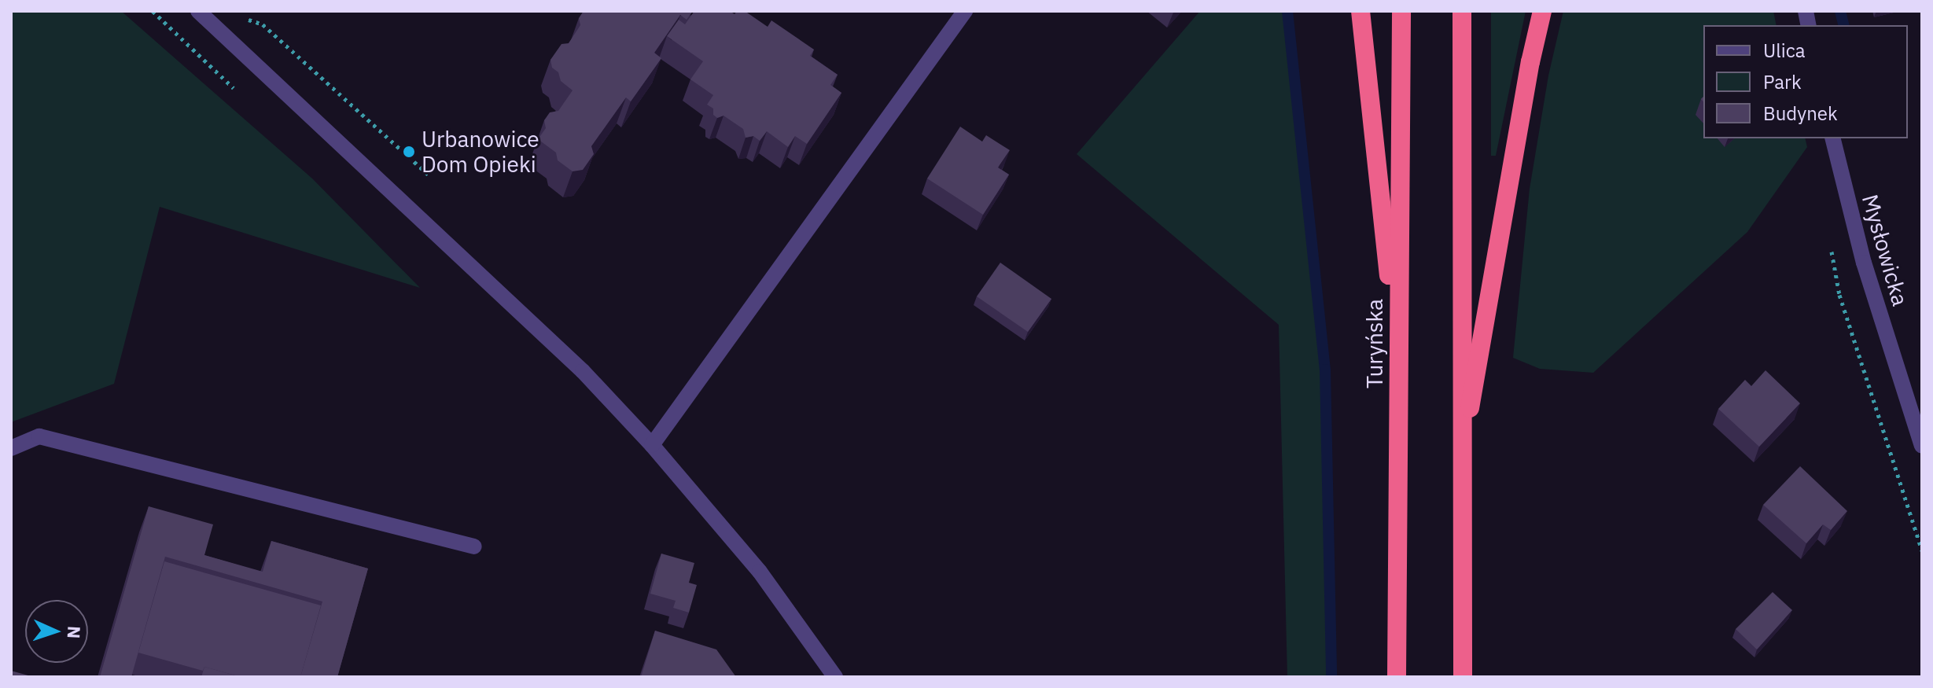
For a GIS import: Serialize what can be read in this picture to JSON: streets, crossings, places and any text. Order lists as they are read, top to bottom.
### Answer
{
  "streets": {
    "highway": ["Turyńska"],
    "street": ["Mysłowicka"]
  },
  "places": ["Urbanowice Dom Opieki"],
  "legend": ["Ulica", "Park", "Budynek"],
  "north": "right"
}
